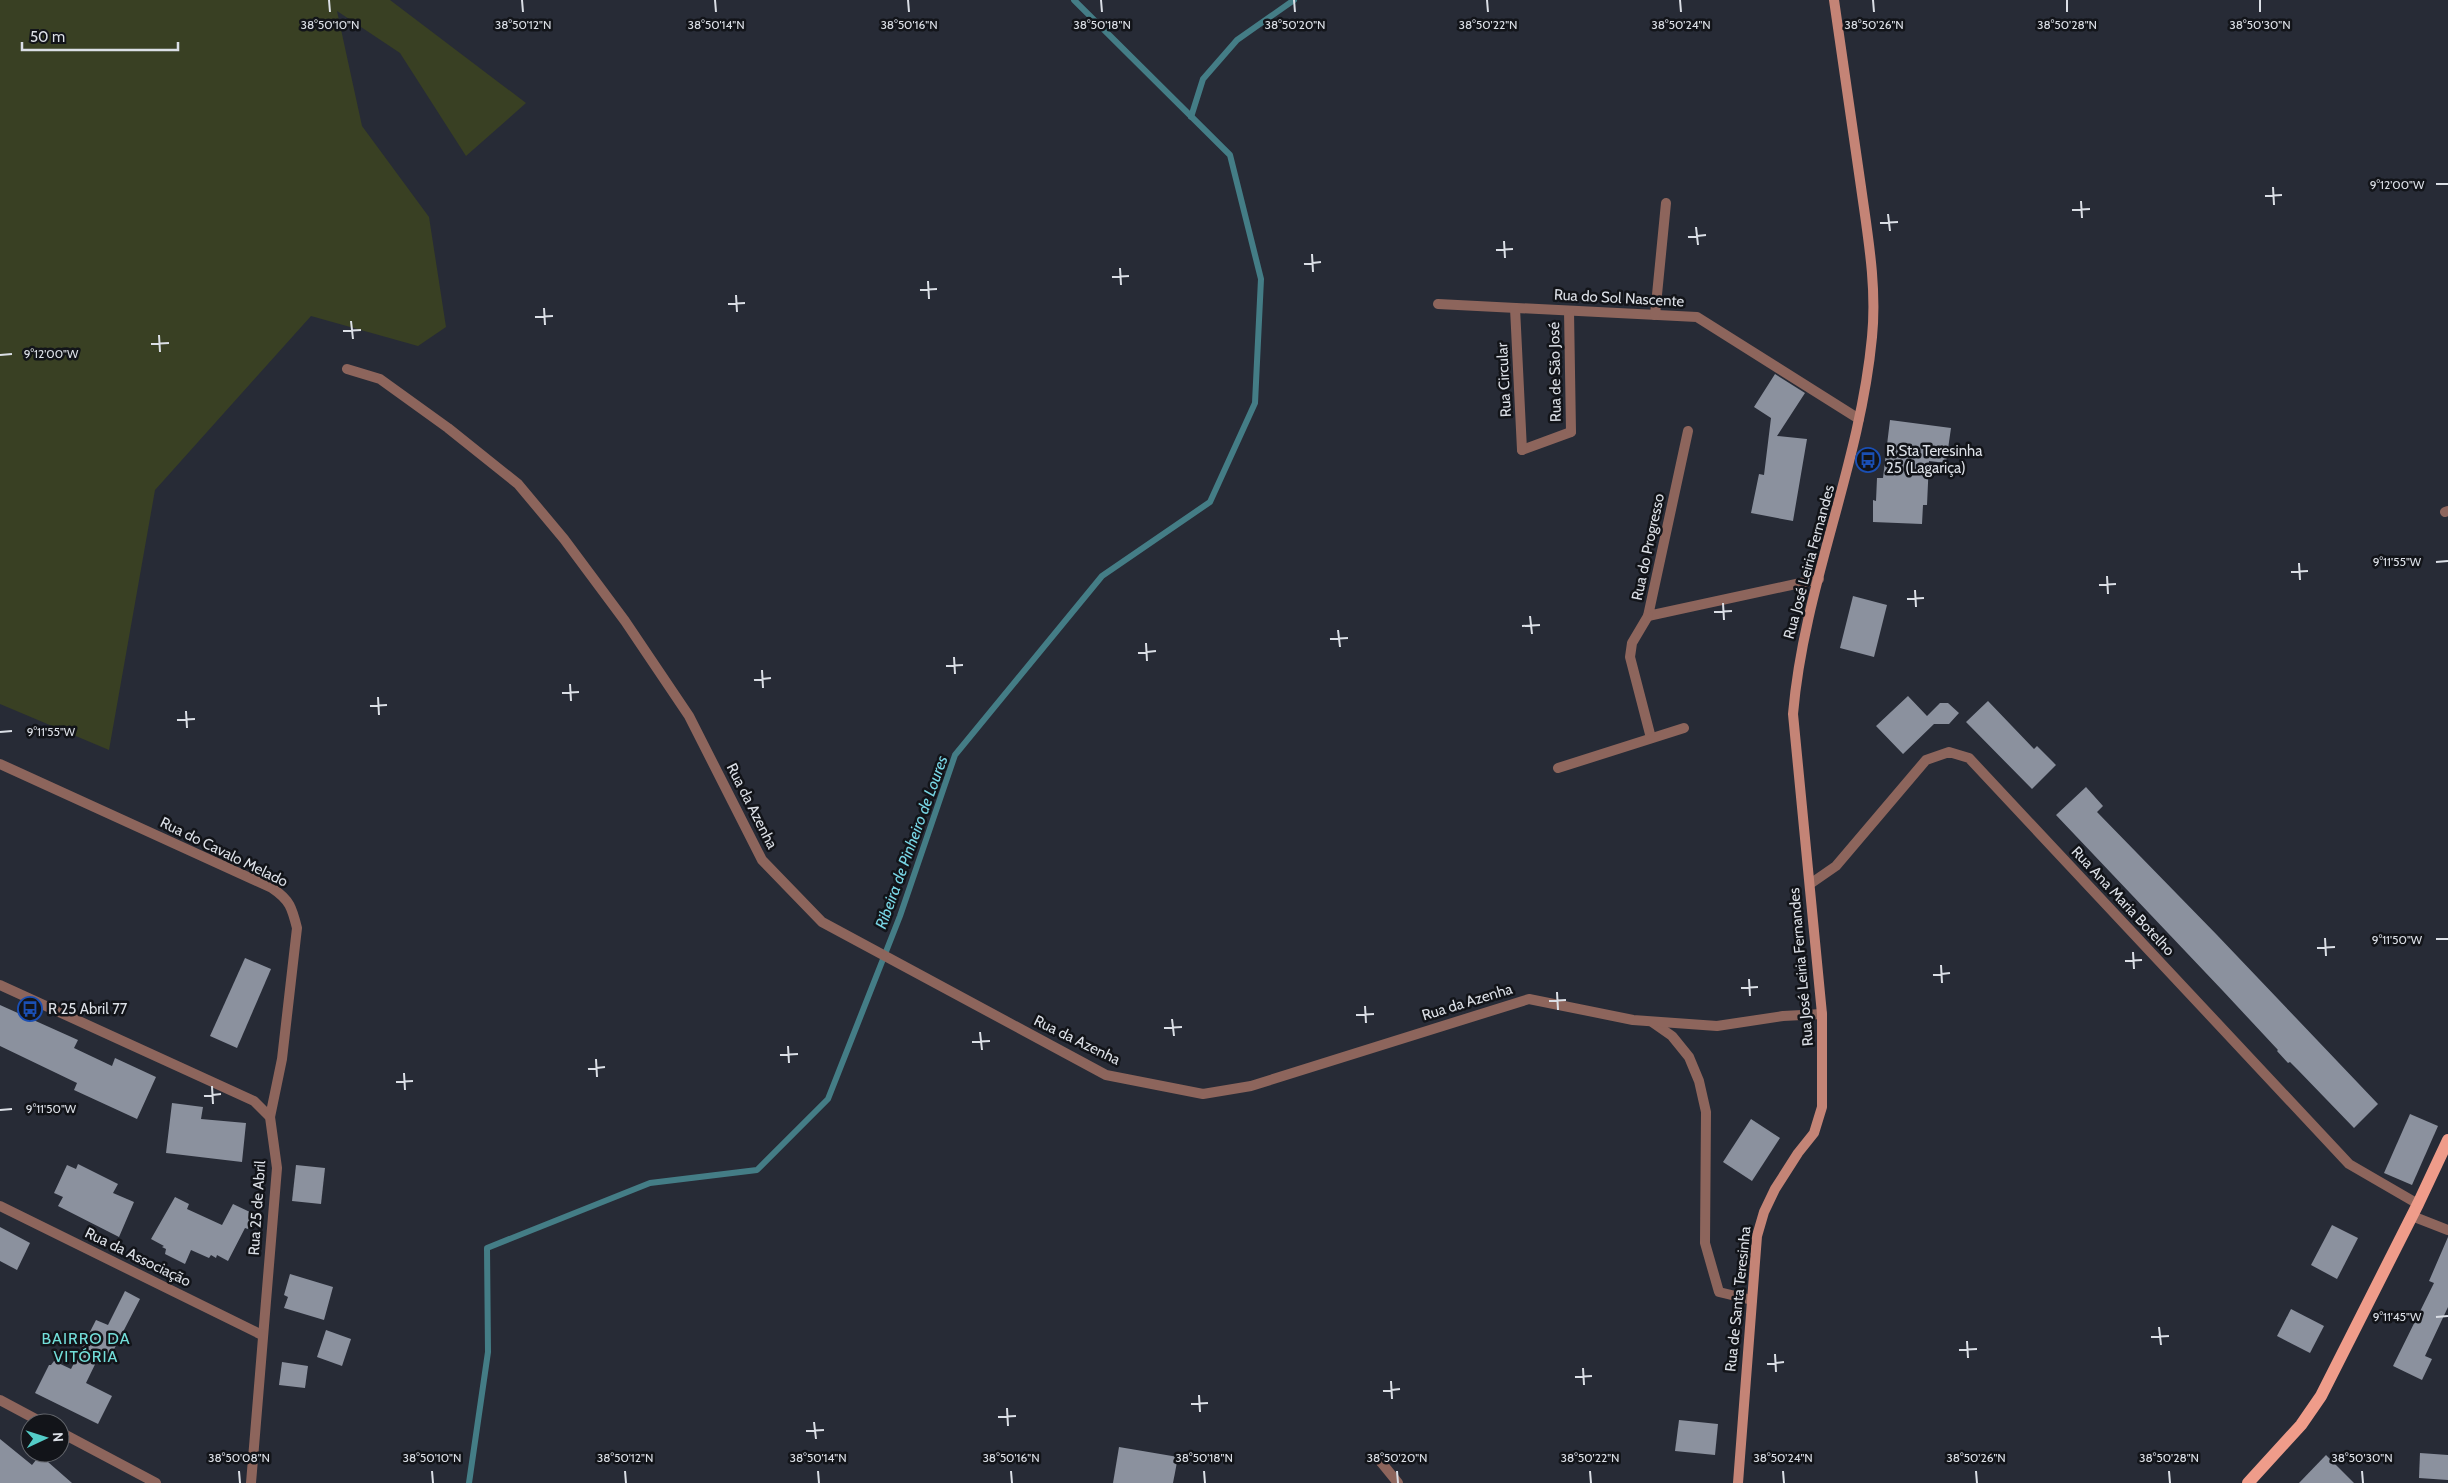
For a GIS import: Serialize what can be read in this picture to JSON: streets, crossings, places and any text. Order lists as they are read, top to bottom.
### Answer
{
  "streets": {
    "main road": ["Rua José Leiria Fernandes", "Rua de Santa Teresinha"],
    "street": [
      "Rua do Sol Nascente",
      "Rua de São José",
      "Rua Circular",
      "Rua do Progresso",
      "Rua da Azenha",
      "Rua do Cavalo Melado",
      "Rua Ana Maria Botelho",
      "Rua 25 de Abril",
      "Rua da Associação"
    ]
  },
  "crossings": [
    ["Rua do Sol Nascente", "Rua de São José"],
    ["Rua do Sol Nascente", "Rua Circular"],
    ["Rua do Sol Nascente", "Rua José Leiria Fernandes"],
    ["Rua de São José", "Rua Circular"],
    ["Rua do Progresso", "Rua José Leiria Fernandes"],
    ["Rua José Leiria Fernandes", "Rua da Azenha"],
    ["Rua José Leiria Fernandes", "Rua Ana Maria Botelho"],
    ["Rua José Leiria Fernandes", "Rua de Santa Teresinha"],
    ["Rua do Cavalo Melado", "Rua 25 de Abril"],
    ["Rua 25 de Abril", "Rua da Associação"]
  ],
  "districts": ["BAIRRO DA VITÓRIA"],
  "water": ["Ribeira de Pinheiro de Loures"],
  "places": {
    "bus stop": ["R Sta Teresinha 25 (Lagariça)", "R 25 Abril 77"]
  },
  "scale_bar": "50 m",
  "north": "right",
  "coordinates": [
    "38°50'10\"N",
    "38°50'12\"N",
    "38°50'14\"N",
    "38°50'16\"N",
    "38°50'18\"N",
    "38°50'20\"N",
    "38°50'22\"N",
    "38°50'24\"N",
    "38°50'26\"N",
    "38°50'28\"N",
    "38°50'30\"N",
    "9°12'00\"W",
    "9°11'55\"W",
    "9°11'50\"W",
    "9°11'45\"W",
    "38°50'08\"N"
  ]
}
